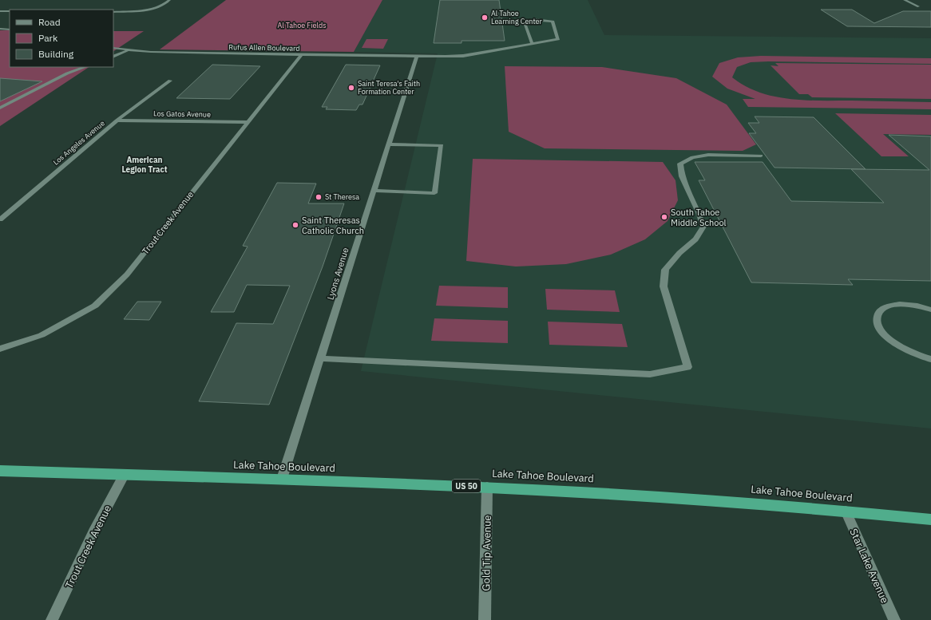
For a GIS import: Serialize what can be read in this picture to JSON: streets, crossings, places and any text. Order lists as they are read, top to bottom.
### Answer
{
  "streets": {
    "highway": ["Lake Tahoe Boulevard", "US 50"],
    "street": [
      "Rufus Allen Boulevard",
      "Los Gatos Avenue",
      "Los Angeles Avenue",
      "Trout Creek Avenue",
      "Lyons Avenue",
      "Gold Tip Avenue",
      "Star Lake Avenue"
    ]
  },
  "crossings": [
    ["Rufus Allen Boulevard", "Trout Creek Avenue"],
    ["Rufus Allen Boulevard", "Lyons Avenue"],
    ["Los Gatos Avenue", "Los Angeles Avenue"],
    ["Los Gatos Avenue", "Trout Creek Avenue"],
    ["Trout Creek Avenue", "Lake Tahoe Boulevard"],
    ["Lyons Avenue", "Lake Tahoe Boulevard"],
    ["Lake Tahoe Boulevard", "Gold Tip Avenue"],
    ["Lake Tahoe Boulevard", "Star Lake Avenue"]
  ],
  "districts": ["American Legion Tract"],
  "parks": ["Al Tahoe Fields"],
  "places": [
    "Al Tahoe Learning Center",
    "Saint Teresa's Faith Formation Center",
    "St Theresa",
    "South Tahoe Middle School",
    "Saint Theresas Catholic Church"
  ],
  "legend": ["Road", "Park", "Building"]
}
